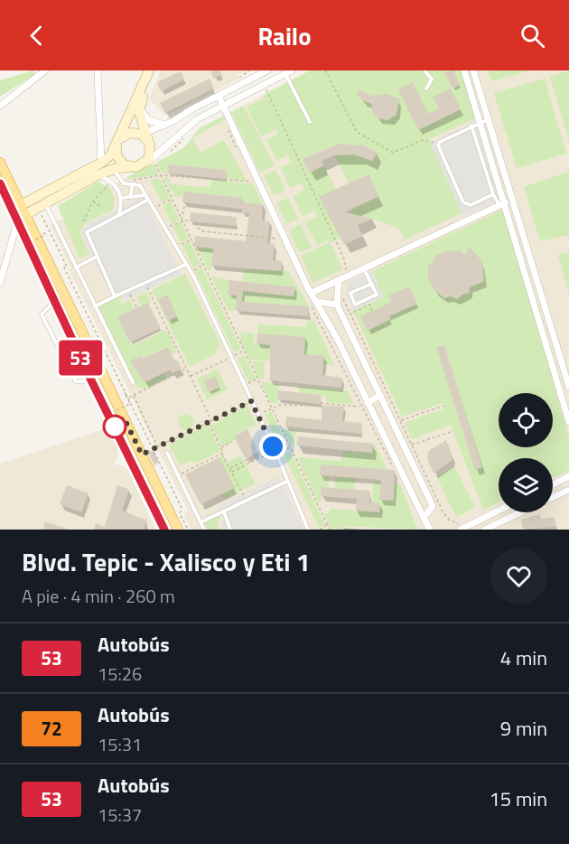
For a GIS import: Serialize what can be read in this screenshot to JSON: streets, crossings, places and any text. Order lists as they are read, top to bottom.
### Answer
{
  "lines": ["bus line 53"],
  "page": {
    "header": "Railo",
    "on_map": "53",
    "heading": ["Blvd. Tepic - Xalisco y Eti 1", "A pie · 4 min · 260 m"],
    "list": [
      {
        "mark": "53",
        "name": "Autobús",
        "note": "15:26",
        "value": "4 min"
      },
      {
        "mark": "72",
        "name": "Autobús",
        "note": "15:31",
        "value": "9 min"
      },
      {
        "mark": "53",
        "name": "Autobús",
        "note": "15:37",
        "value": "15 min"
      }
    ]
  }
}
